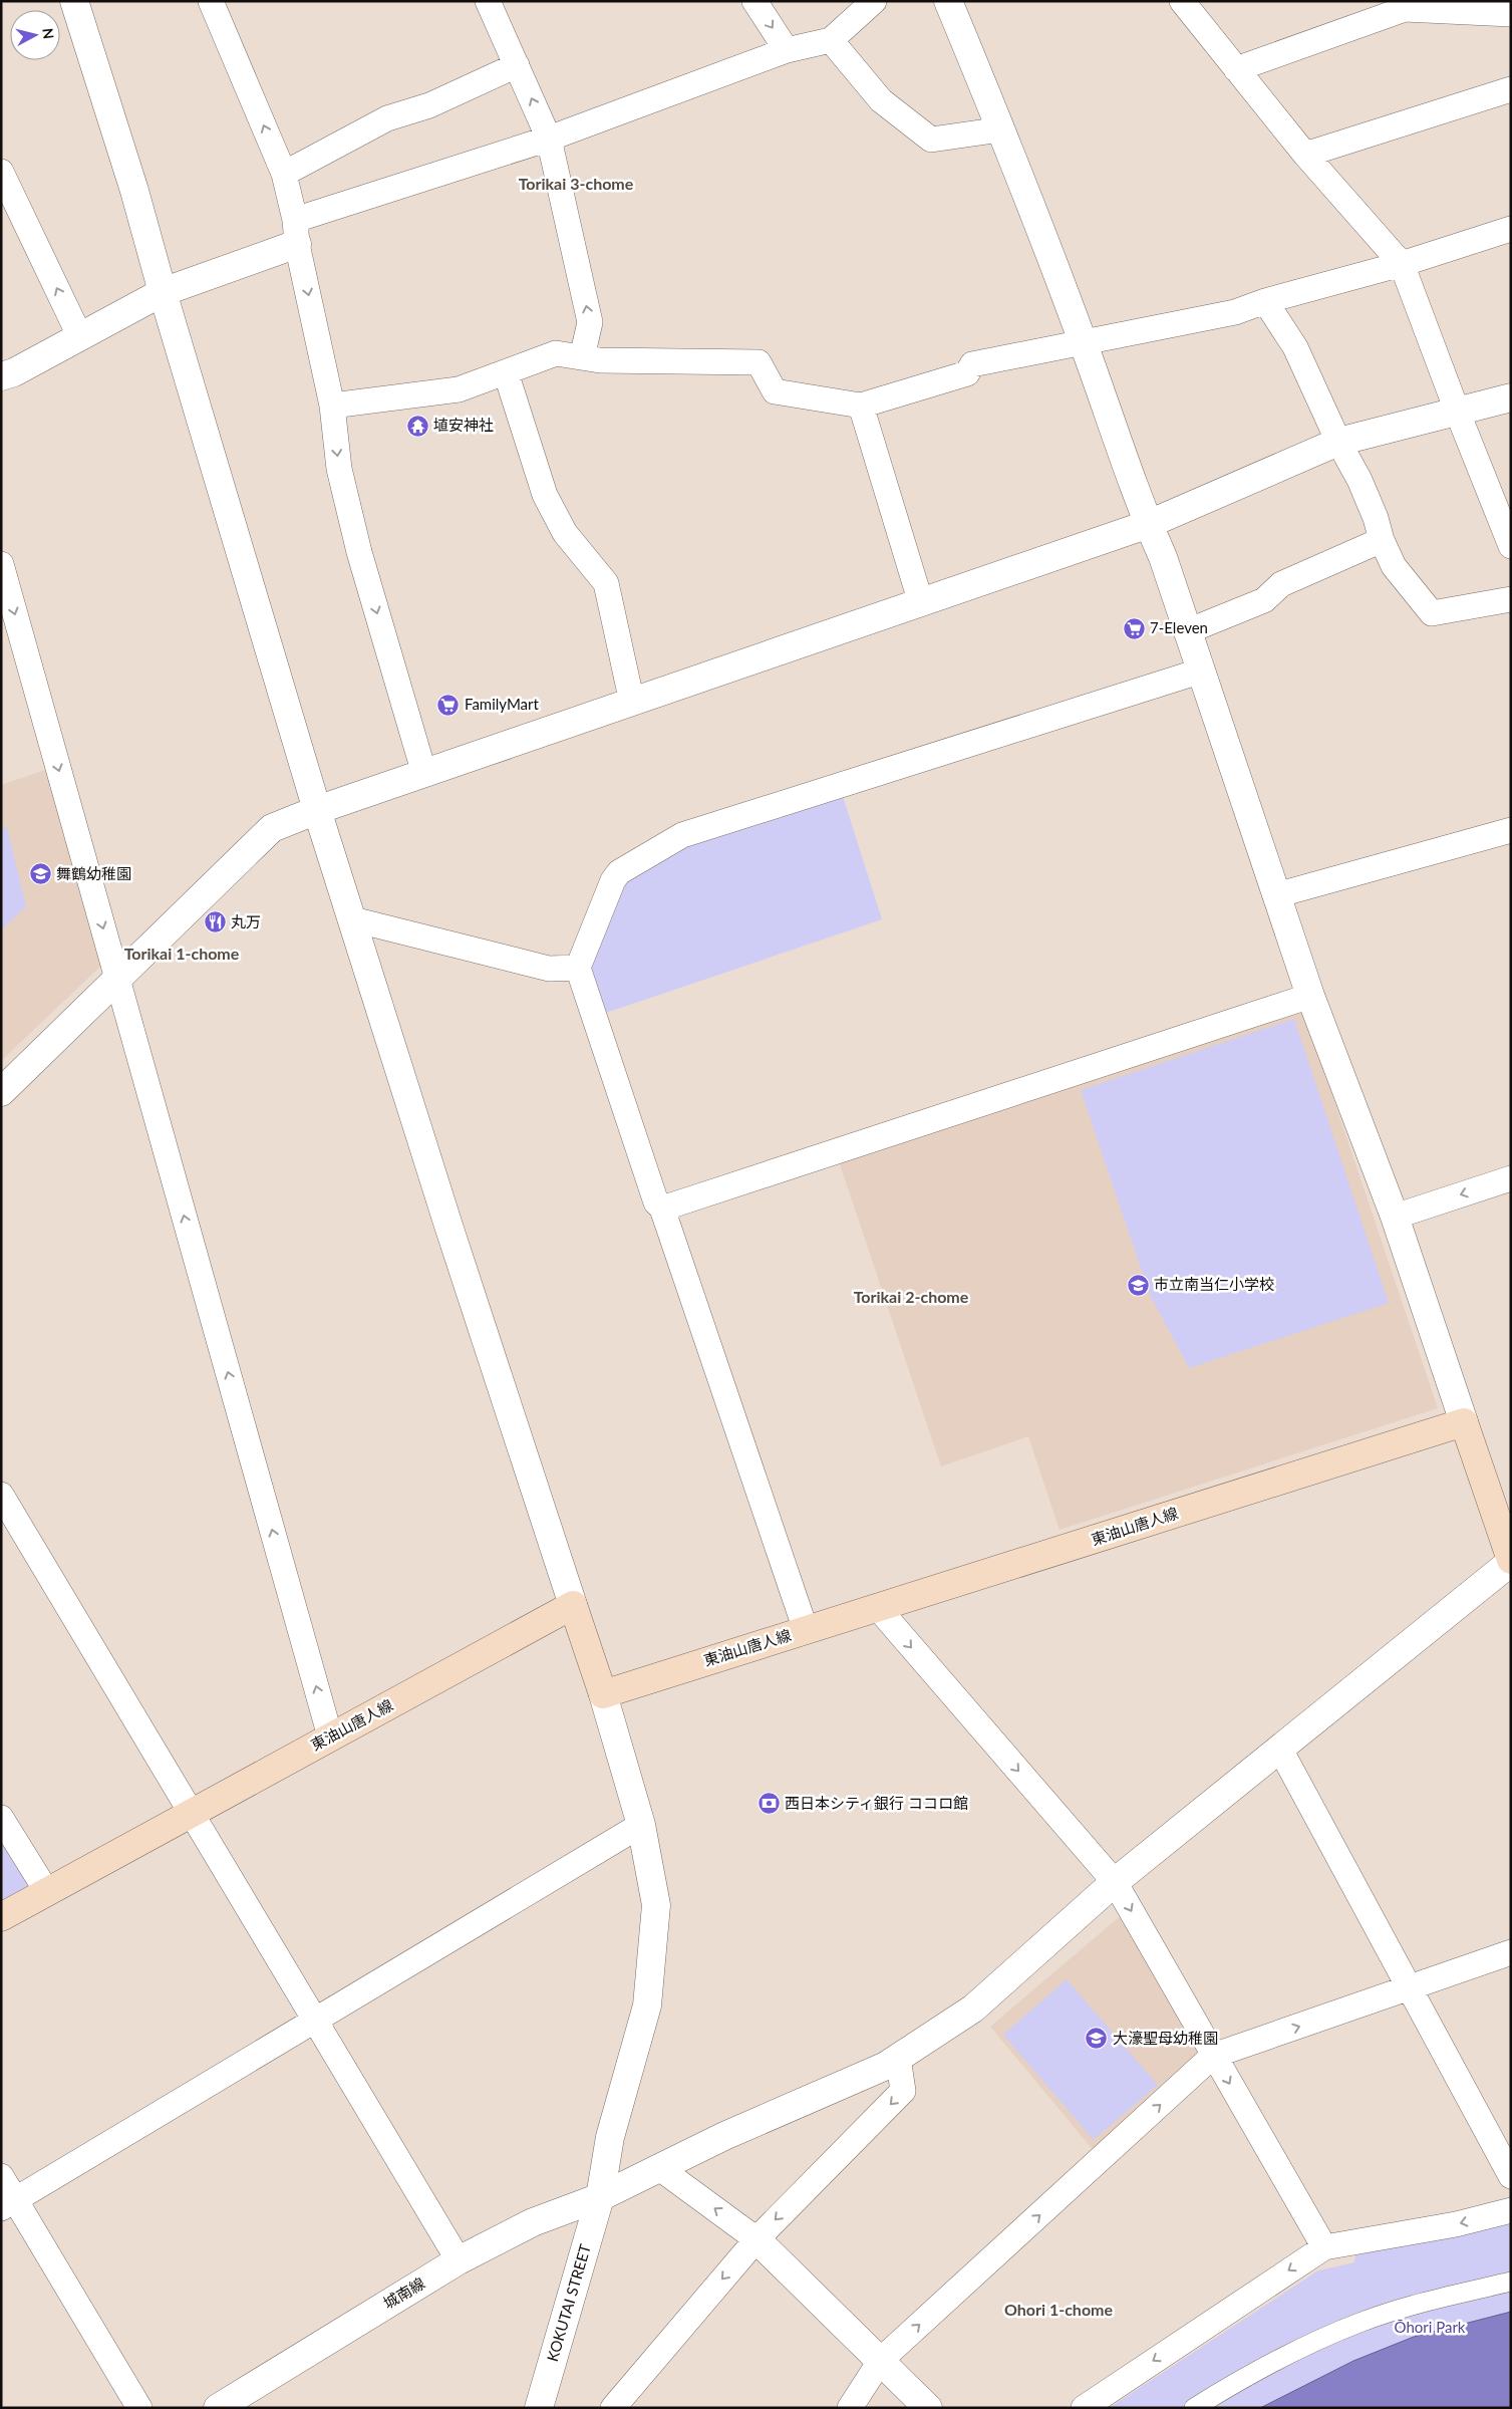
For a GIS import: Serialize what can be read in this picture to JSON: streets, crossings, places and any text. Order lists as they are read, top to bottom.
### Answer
{
  "streets": {
    "main road": ["東油山唐人線"],
    "street": ["城南線", "KOKUTAI STREET"]
  },
  "crossings": [
    ["東油山唐人線", "KOKUTAI STREET"],
    ["城南線", "KOKUTAI STREET"]
  ],
  "districts": [
    "Torikai 3-chome",
    "Torikai 1-chome",
    "Torikai 2-chome",
    "Ohori 1-chome"
  ],
  "parks": ["Ōhori Park"],
  "places": {
    "temple": ["埴安神社"],
    "supermarket": ["7-Eleven", "FamilyMart"],
    "school or university": ["舞鶴幼稚園", "市立南当仁小学校", "大濠聖母幼稚園"],
    "restaurant": ["丸万"],
    "bank": ["西日本シティ銀行 ココロ館"]
  },
  "north": "right"
}
